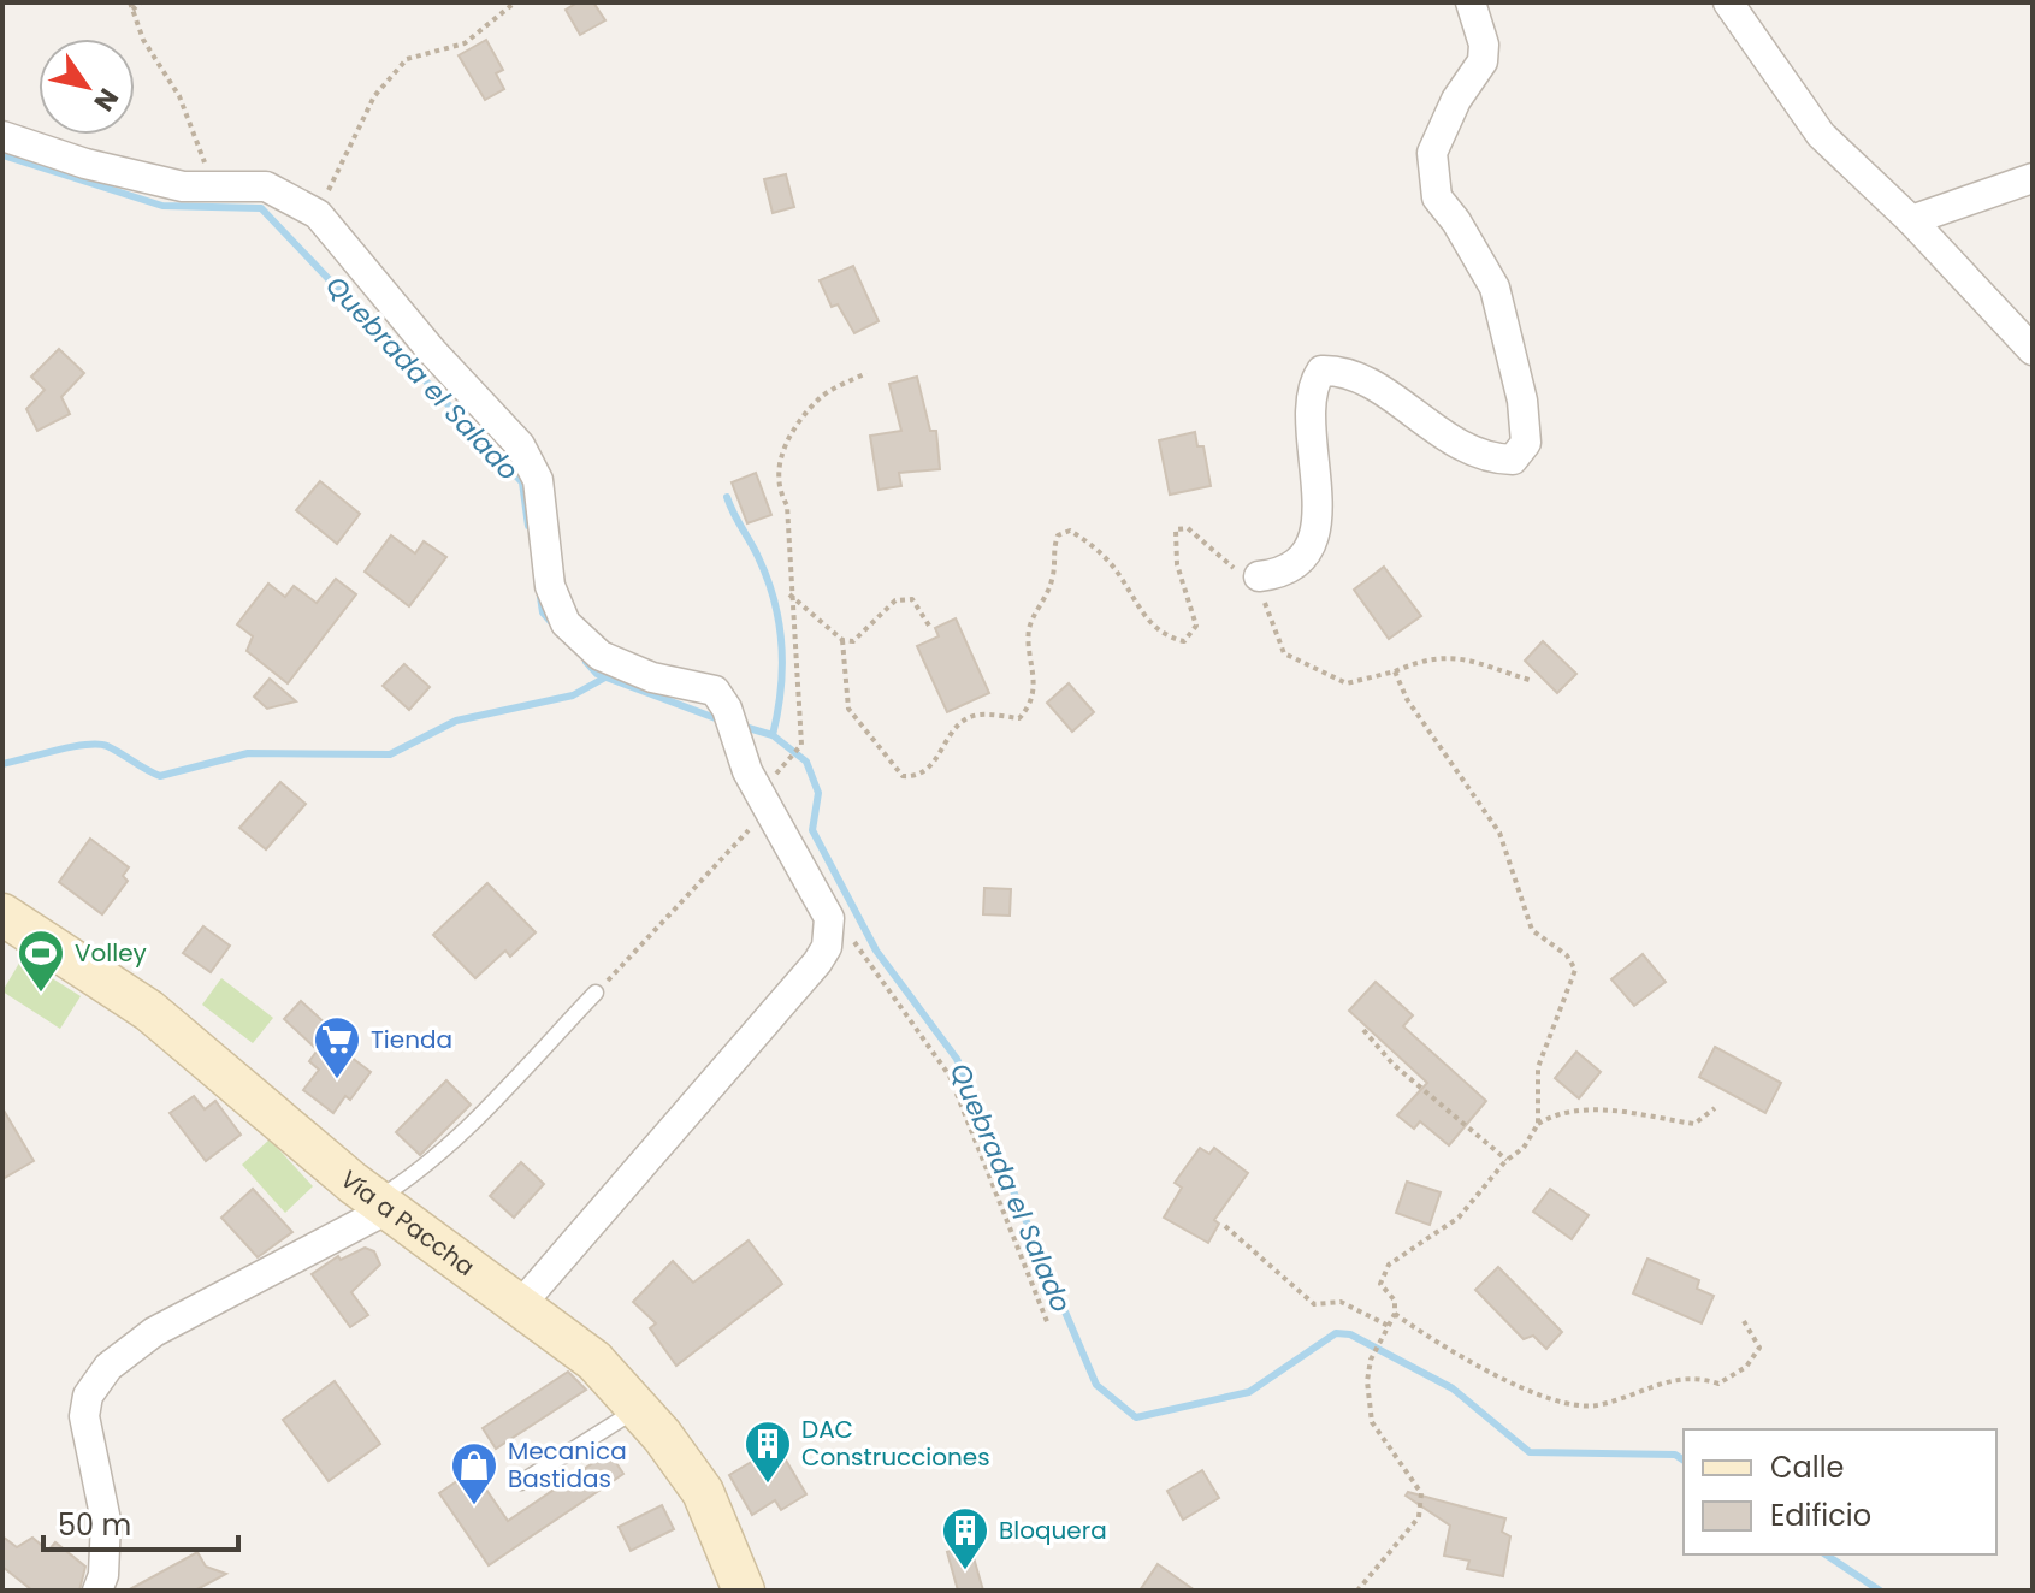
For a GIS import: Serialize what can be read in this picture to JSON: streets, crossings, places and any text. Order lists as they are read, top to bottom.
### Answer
{
  "streets": {
    "main road": ["Vía a Paccha"]
  },
  "water": ["Quebrada el Salado"],
  "places": {
    "sports": ["Volley"],
    "supermarket": ["Tienda"],
    "building": ["DAC Construcciones", "Bloquera"],
    "shop": ["Mecanica Bastidas"]
  },
  "legend": ["Calle", "Edificio"],
  "scale_bar": "50 m",
  "north": "bottom right"
}
